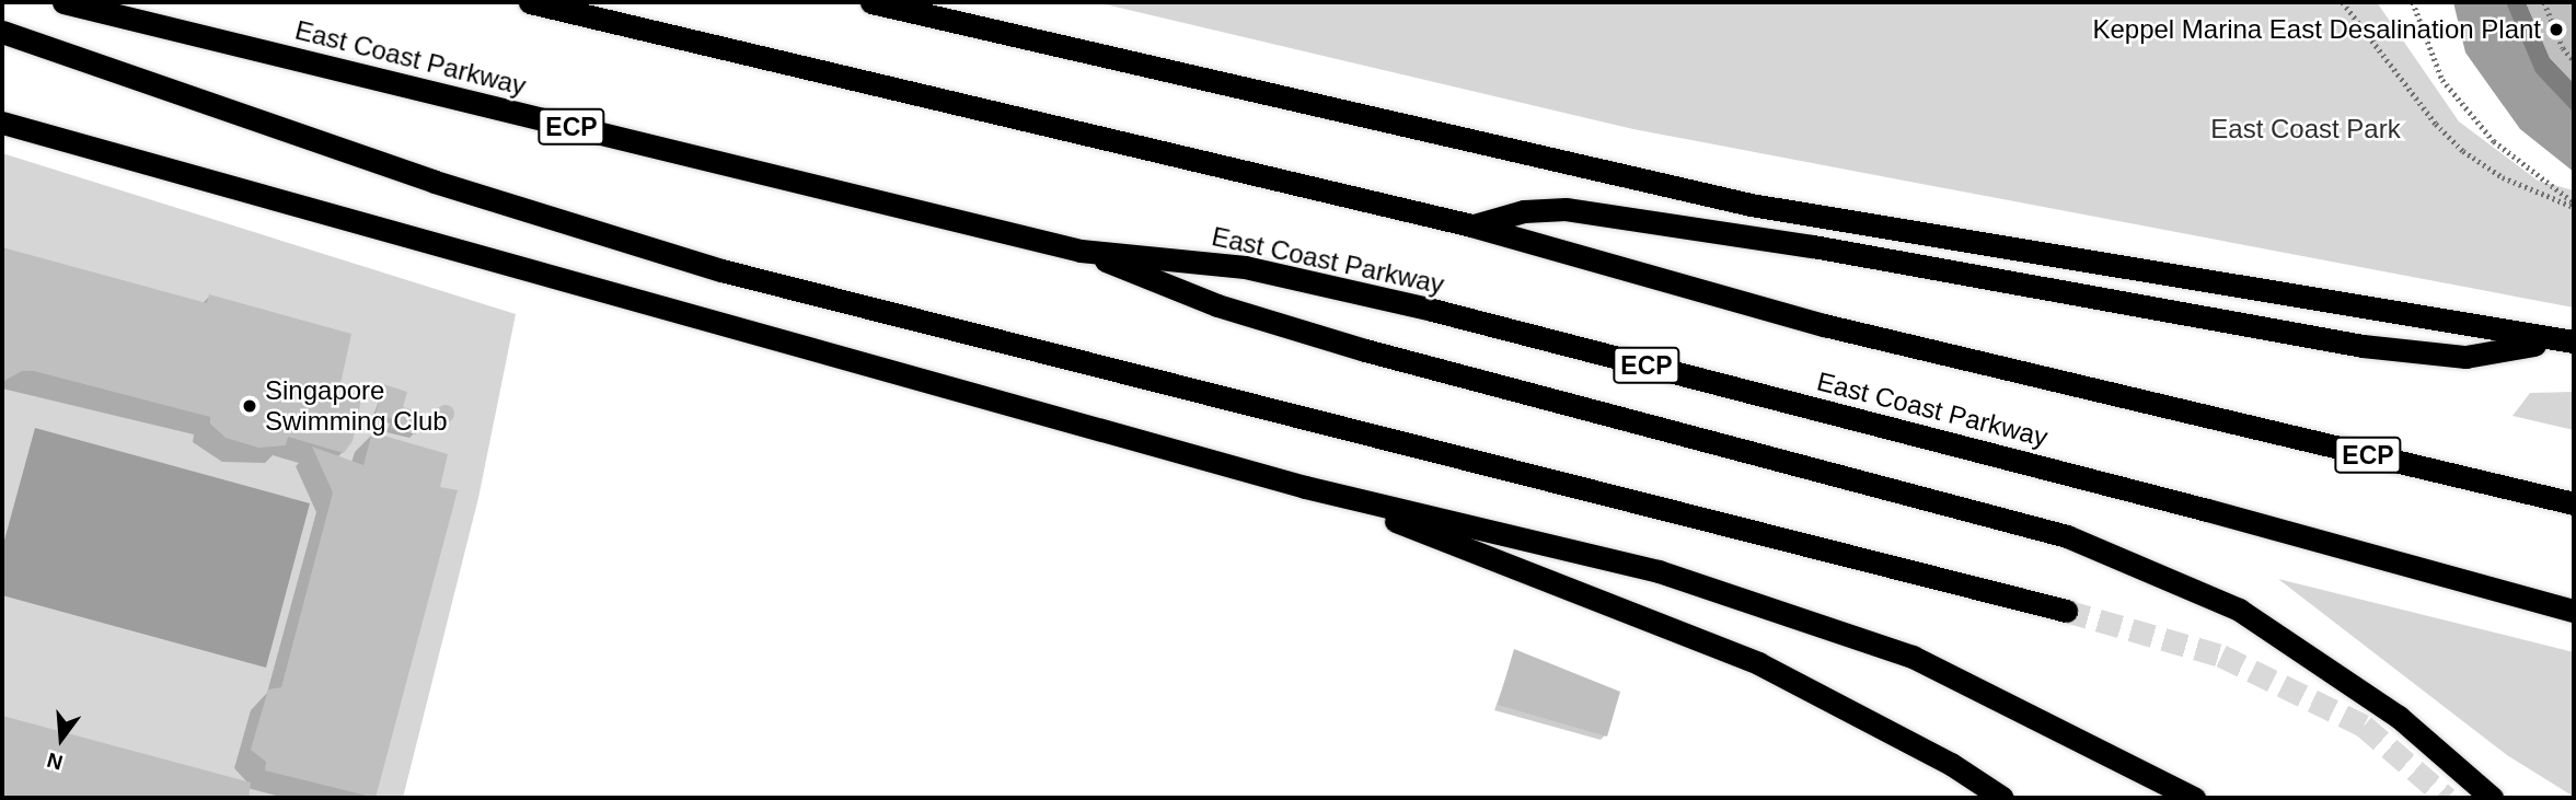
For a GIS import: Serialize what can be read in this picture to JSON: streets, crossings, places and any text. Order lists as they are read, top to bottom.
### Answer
{
  "streets": {
    "highway": ["East Coast Parkway", "ECP"]
  },
  "parks": ["East Coast Park"],
  "places": ["Keppel Marina East Desalination Plant", "Singapore Swimming Club"],
  "north": "bottom"
}
